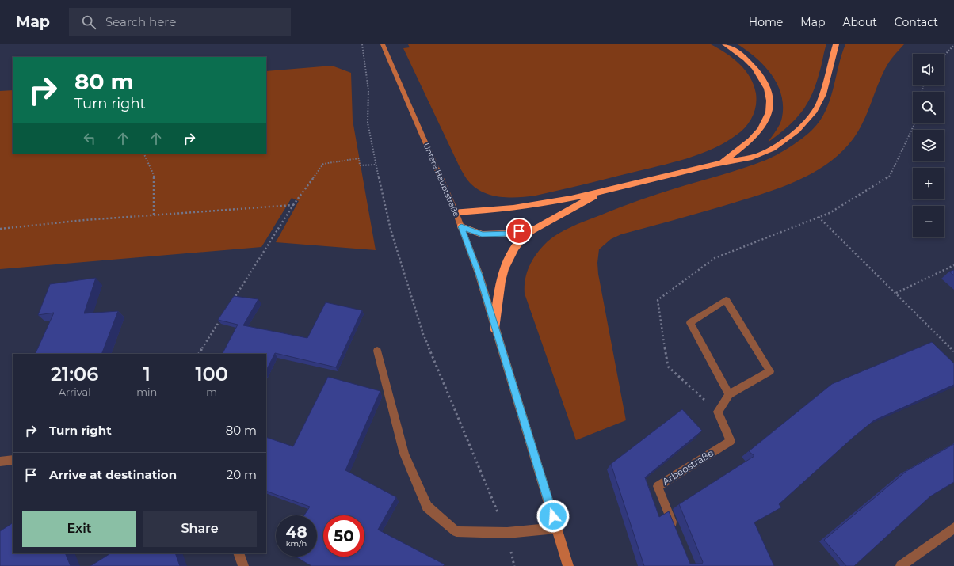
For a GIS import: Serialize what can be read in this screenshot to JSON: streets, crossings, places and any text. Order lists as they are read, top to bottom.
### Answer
{
  "streets": {
    "main road": ["Untere Hauptstraße"],
    "street": ["Arbeostraße"]
  },
  "page": {
    "header": "Map",
    "search": "Search here",
    "nav": [
      "Home",
      "Map",
      "About",
      "Contact"
    ],
    "map_buttons": ["+", "−"],
    "turn": ["80 m", "Turn right"],
    "eta": [
      "21:06",
      "Arrival",
      "1",
      "min",
      "100",
      "m"
    ],
    "list": [
      {
        "name": "Turn right",
        "value": "80 m"
      },
      {
        "name": "Arrive at destination",
        "value": "20 m"
      }
    ],
    "buttons": ["Exit", "Share"],
    "speed": "48 km/h",
    "limit": "50"
  }
}
